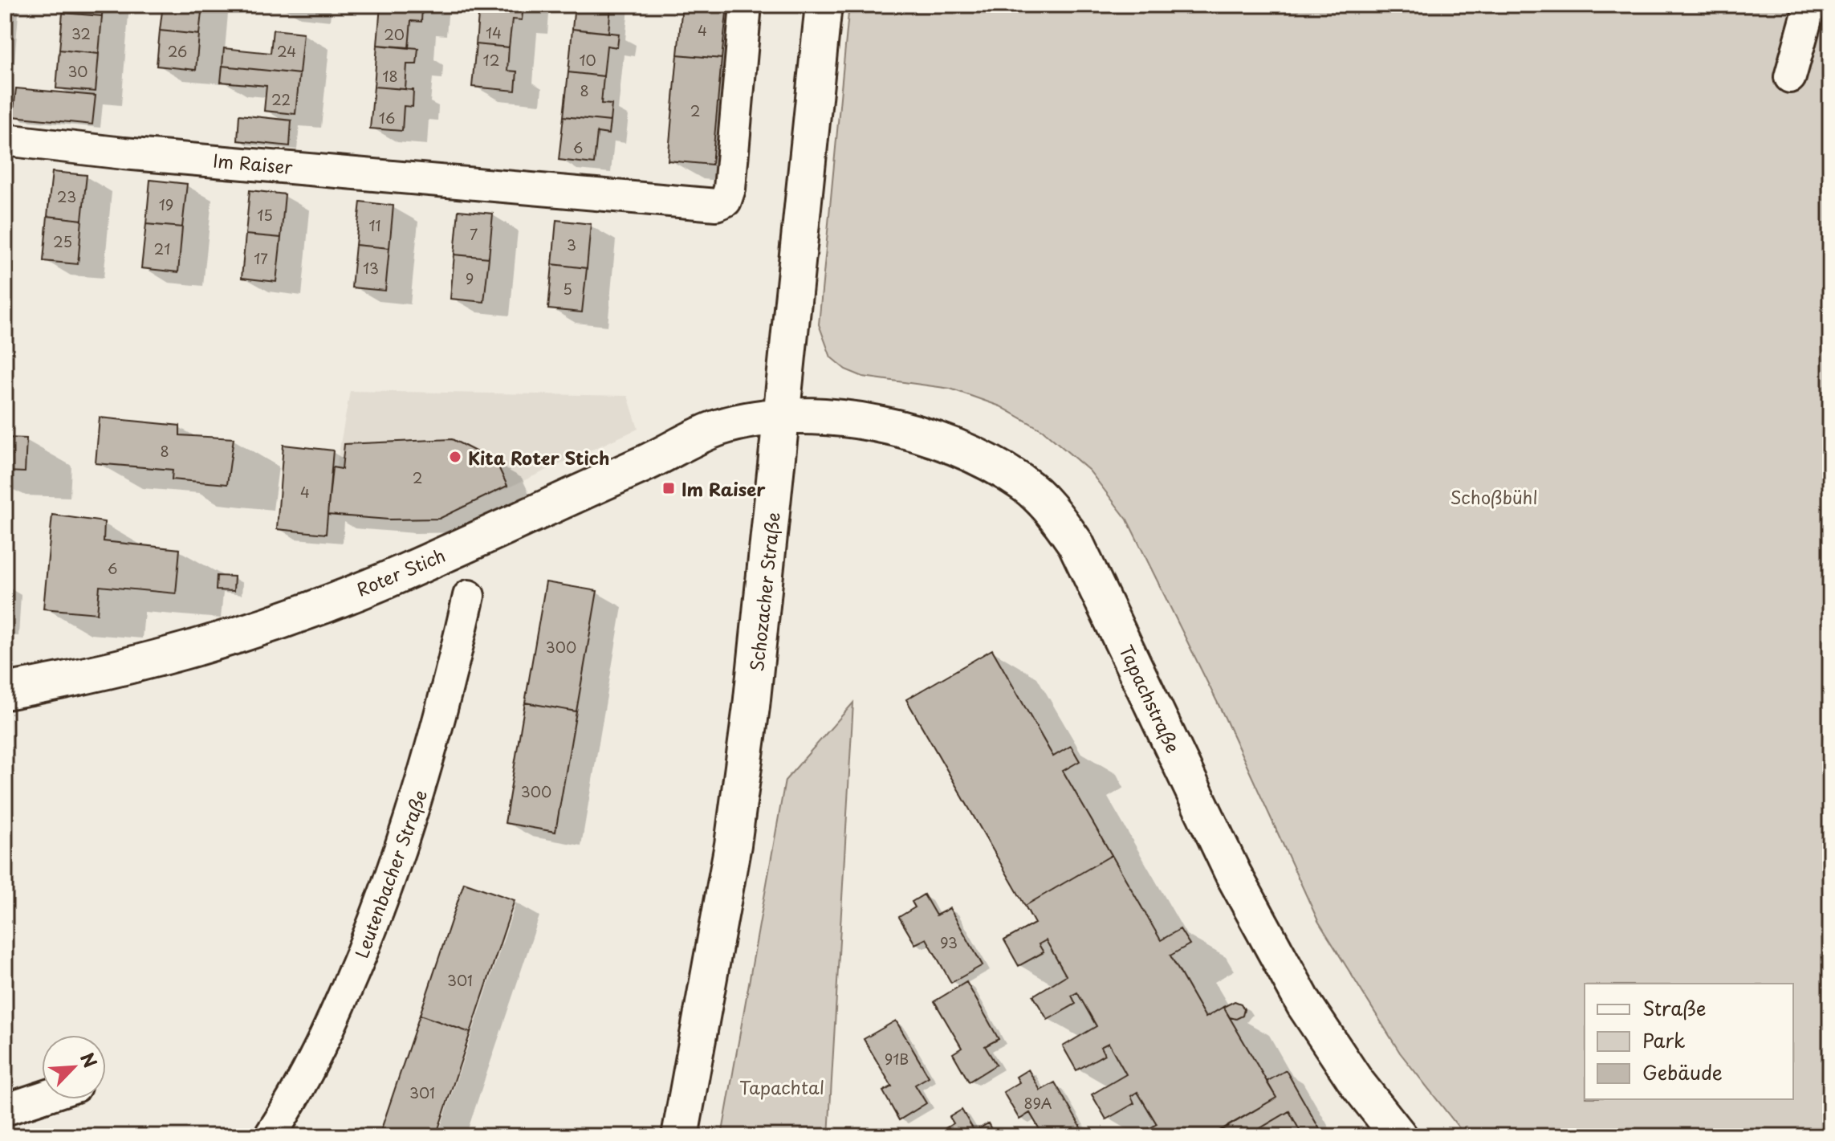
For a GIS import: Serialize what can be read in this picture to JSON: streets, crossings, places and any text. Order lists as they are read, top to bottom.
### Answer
{
  "streets": {
    "main road": ["Roter Stich", "Schozacher Straße", "Tapachstraße"],
    "street": ["Im Raiser", "Leutenbacher Straße"]
  },
  "crossings": [
    ["Roter Stich", "Schozacher Straße"],
    ["Roter Stich", "Tapachstraße"],
    ["Schozacher Straße", "Tapachstraße"]
  ],
  "parks": ["Schoßbühl", "Tapachtal"],
  "places": {
    "other": ["Kita Roter Stich"],
    "transit": ["Im Raiser"]
  },
  "house_numbers": [
    "4",
    "14",
    "32",
    "20",
    "26",
    "24",
    "12",
    "10",
    "30",
    "18",
    "8",
    "22",
    "2",
    "16",
    "6",
    "23",
    "19",
    "15",
    "11",
    "7",
    "25",
    "3",
    "21",
    "17",
    "13",
    "9",
    "5",
    "8",
    "2",
    "4",
    "6",
    "300",
    "300",
    "93",
    "301",
    "91B",
    "301",
    "89A"
  ],
  "legend": ["Straße", "Park", "Gebäude"],
  "north": "top right"
}
